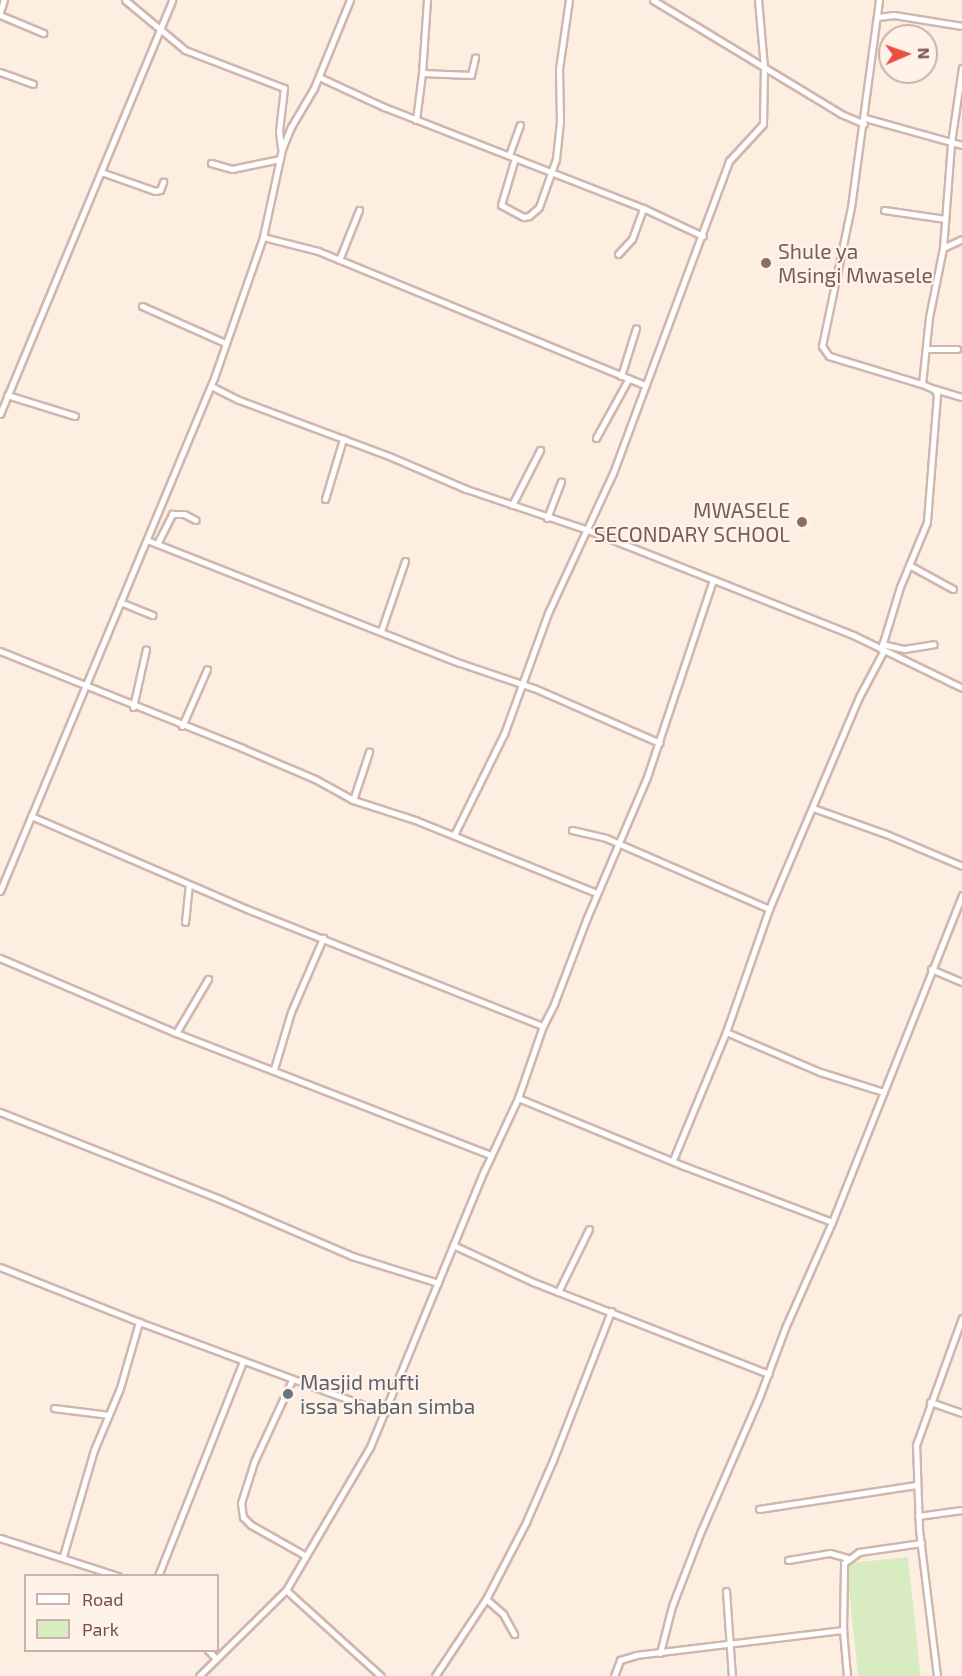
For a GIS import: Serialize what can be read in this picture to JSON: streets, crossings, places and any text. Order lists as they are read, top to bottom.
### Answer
{
  "places": ["Shule ya Msingi Mwasele", "MWASELE SECONDARY SCHOOL", "Masjid mufti issa shaban simba"],
  "legend": ["Road", "Park"],
  "north": "right"
}
